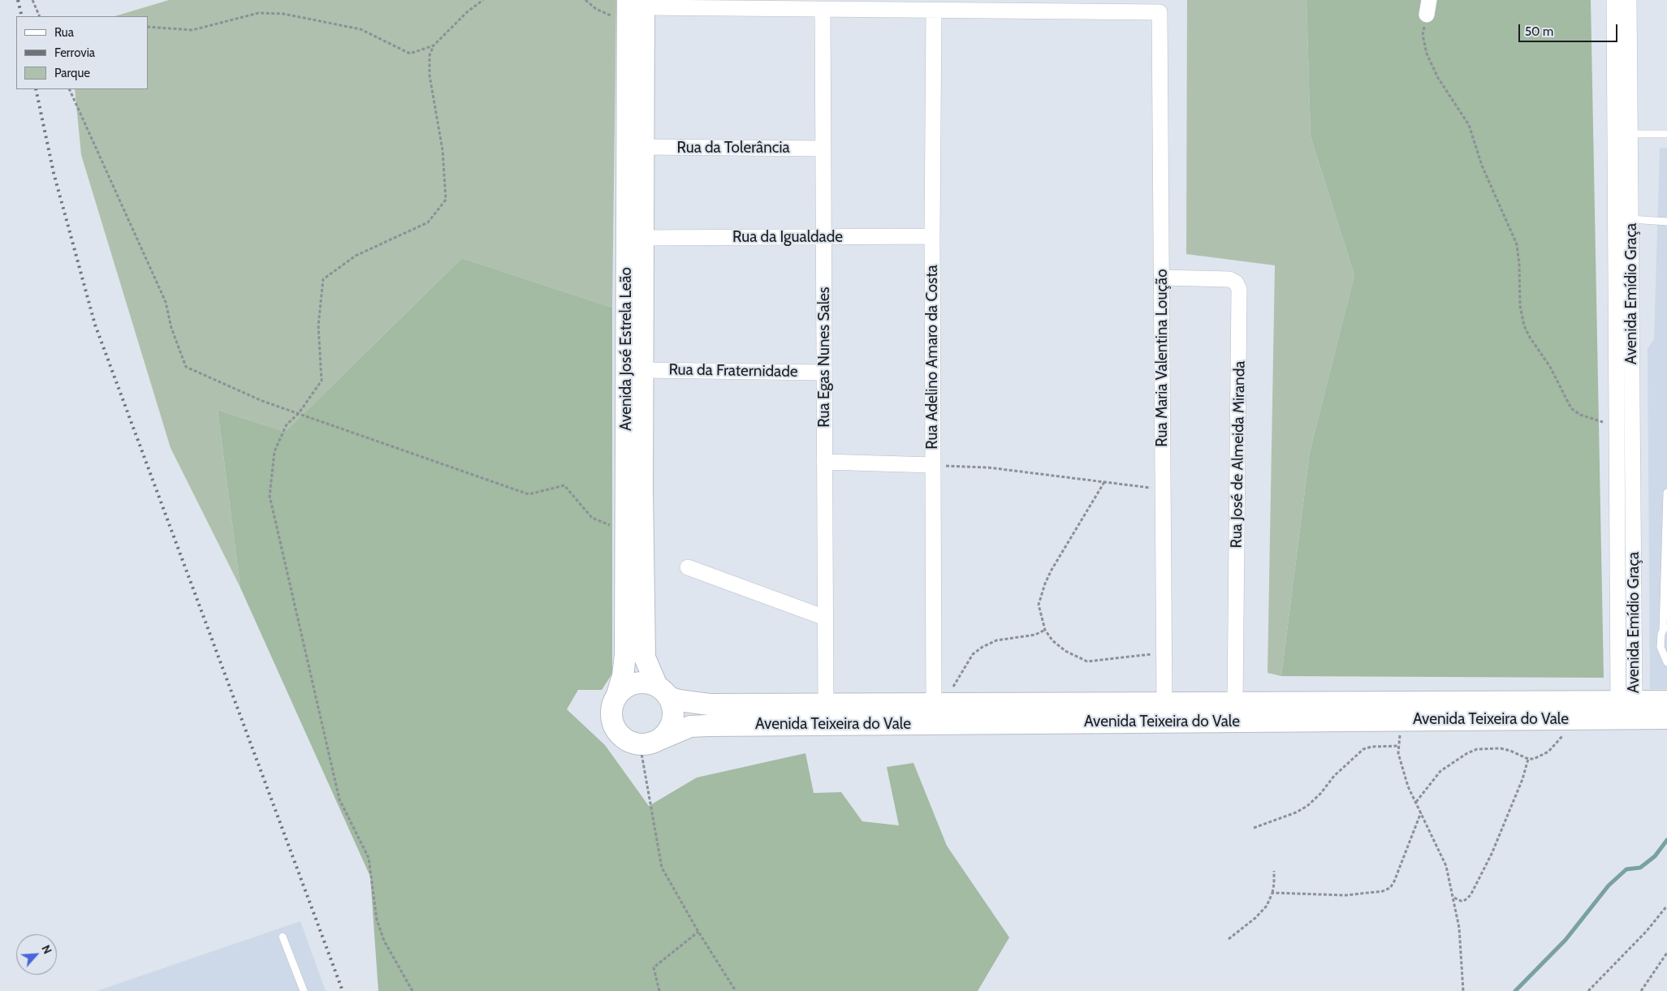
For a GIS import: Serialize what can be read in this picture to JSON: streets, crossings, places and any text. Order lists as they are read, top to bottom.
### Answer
{
  "streets": {
    "street": [
      "Rua da Tolerância",
      "Rua da Igualdade",
      "Avenida Emídio Graça",
      "Avenida José Estrela Leão",
      "Rua Egas Nunes Sales",
      "Rua Adelino Amaro da Costa",
      "Rua Maria Valentina Loução",
      "Rua da Fraternidade",
      "Rua José de Almeida Miranda",
      "Avenida Teixeira do Vale"
    ]
  },
  "crossings": [
    ["Rua da Tolerância", "Avenida José Estrela Leão"],
    ["Rua da Tolerância", "Rua Egas Nunes Sales"],
    ["Rua da Igualdade", "Avenida José Estrela Leão"],
    ["Rua da Igualdade", "Rua Egas Nunes Sales"],
    ["Rua da Igualdade", "Rua Adelino Amaro da Costa"],
    ["Avenida Emídio Graça", "Avenida Teixeira do Vale"],
    ["Avenida José Estrela Leão", "Rua da Fraternidade"],
    ["Avenida José Estrela Leão", "Avenida Teixeira do Vale"],
    ["Rua Egas Nunes Sales", "Rua da Fraternidade"],
    ["Rua Egas Nunes Sales", "Avenida Teixeira do Vale"],
    ["Rua Adelino Amaro da Costa", "Rua Maria Valentina Loução"],
    ["Rua Adelino Amaro da Costa", "Avenida Teixeira do Vale"],
    ["Rua Maria Valentina Loução", "Rua José de Almeida Miranda"],
    ["Rua Maria Valentina Loução", "Avenida Teixeira do Vale"],
    ["Rua José de Almeida Miranda", "Avenida Teixeira do Vale"]
  ],
  "legend": ["Rua", "Ferrovia", "Parque"],
  "scale_bar": "50 m",
  "north": "top right"
}
